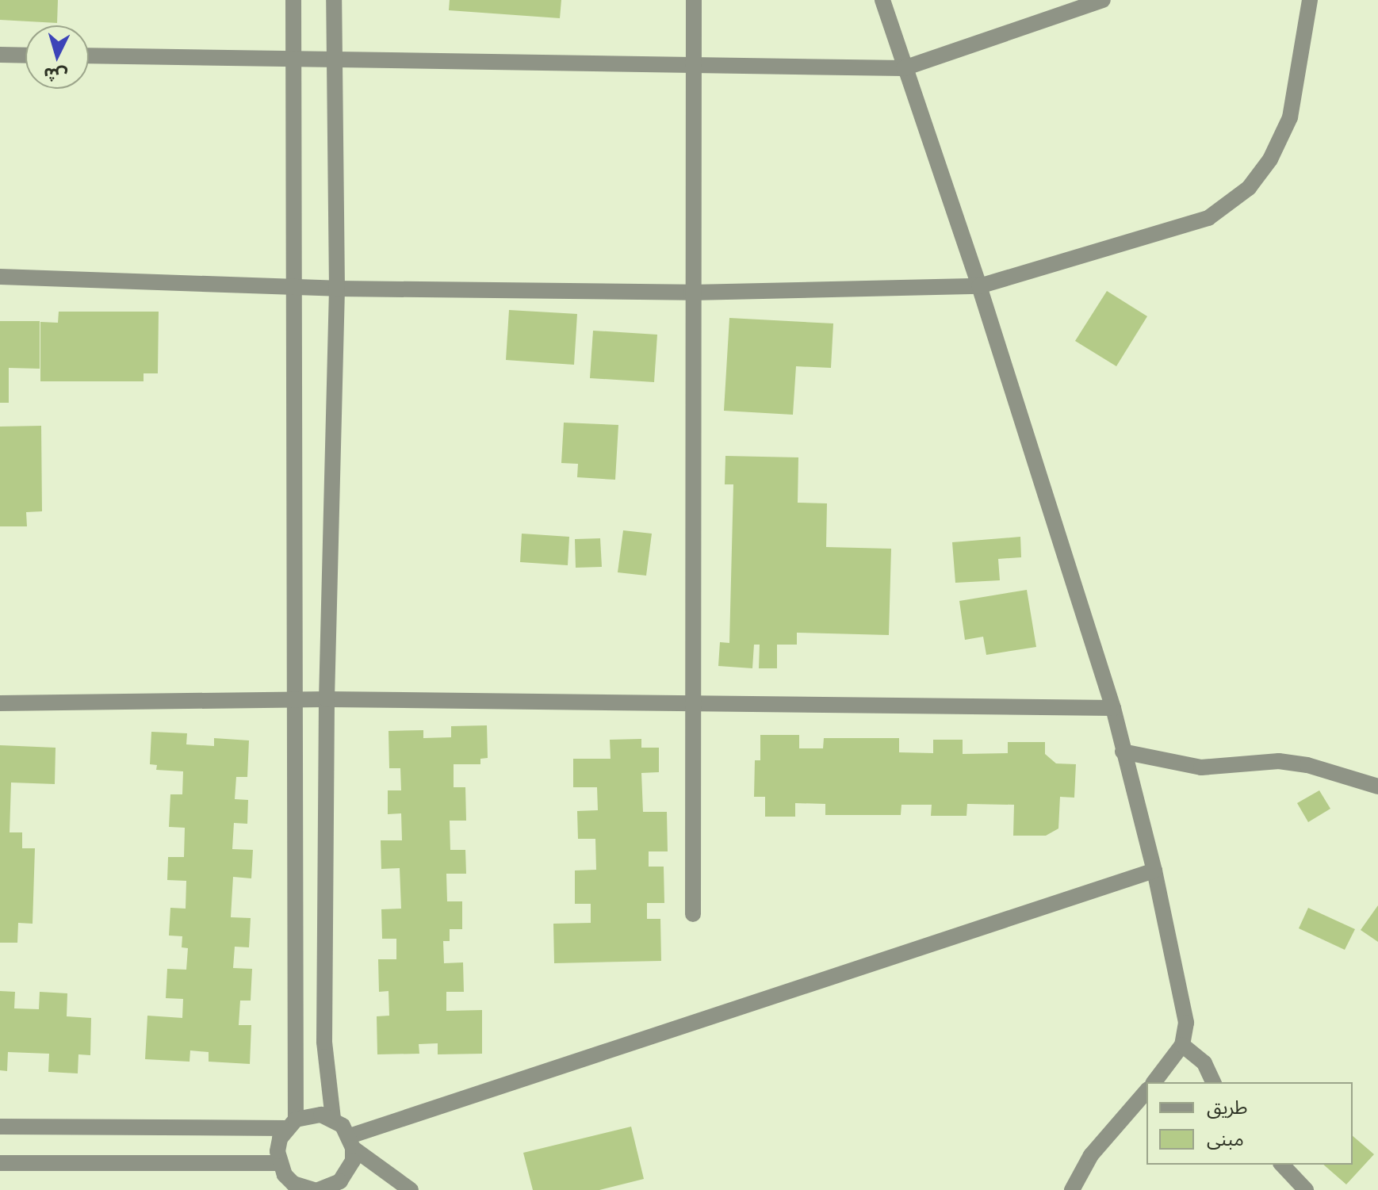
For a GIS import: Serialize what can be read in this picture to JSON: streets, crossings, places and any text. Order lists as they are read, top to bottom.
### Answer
{
  "legend": ["طريق", "مبنى"],
  "north": "bottom"
}
